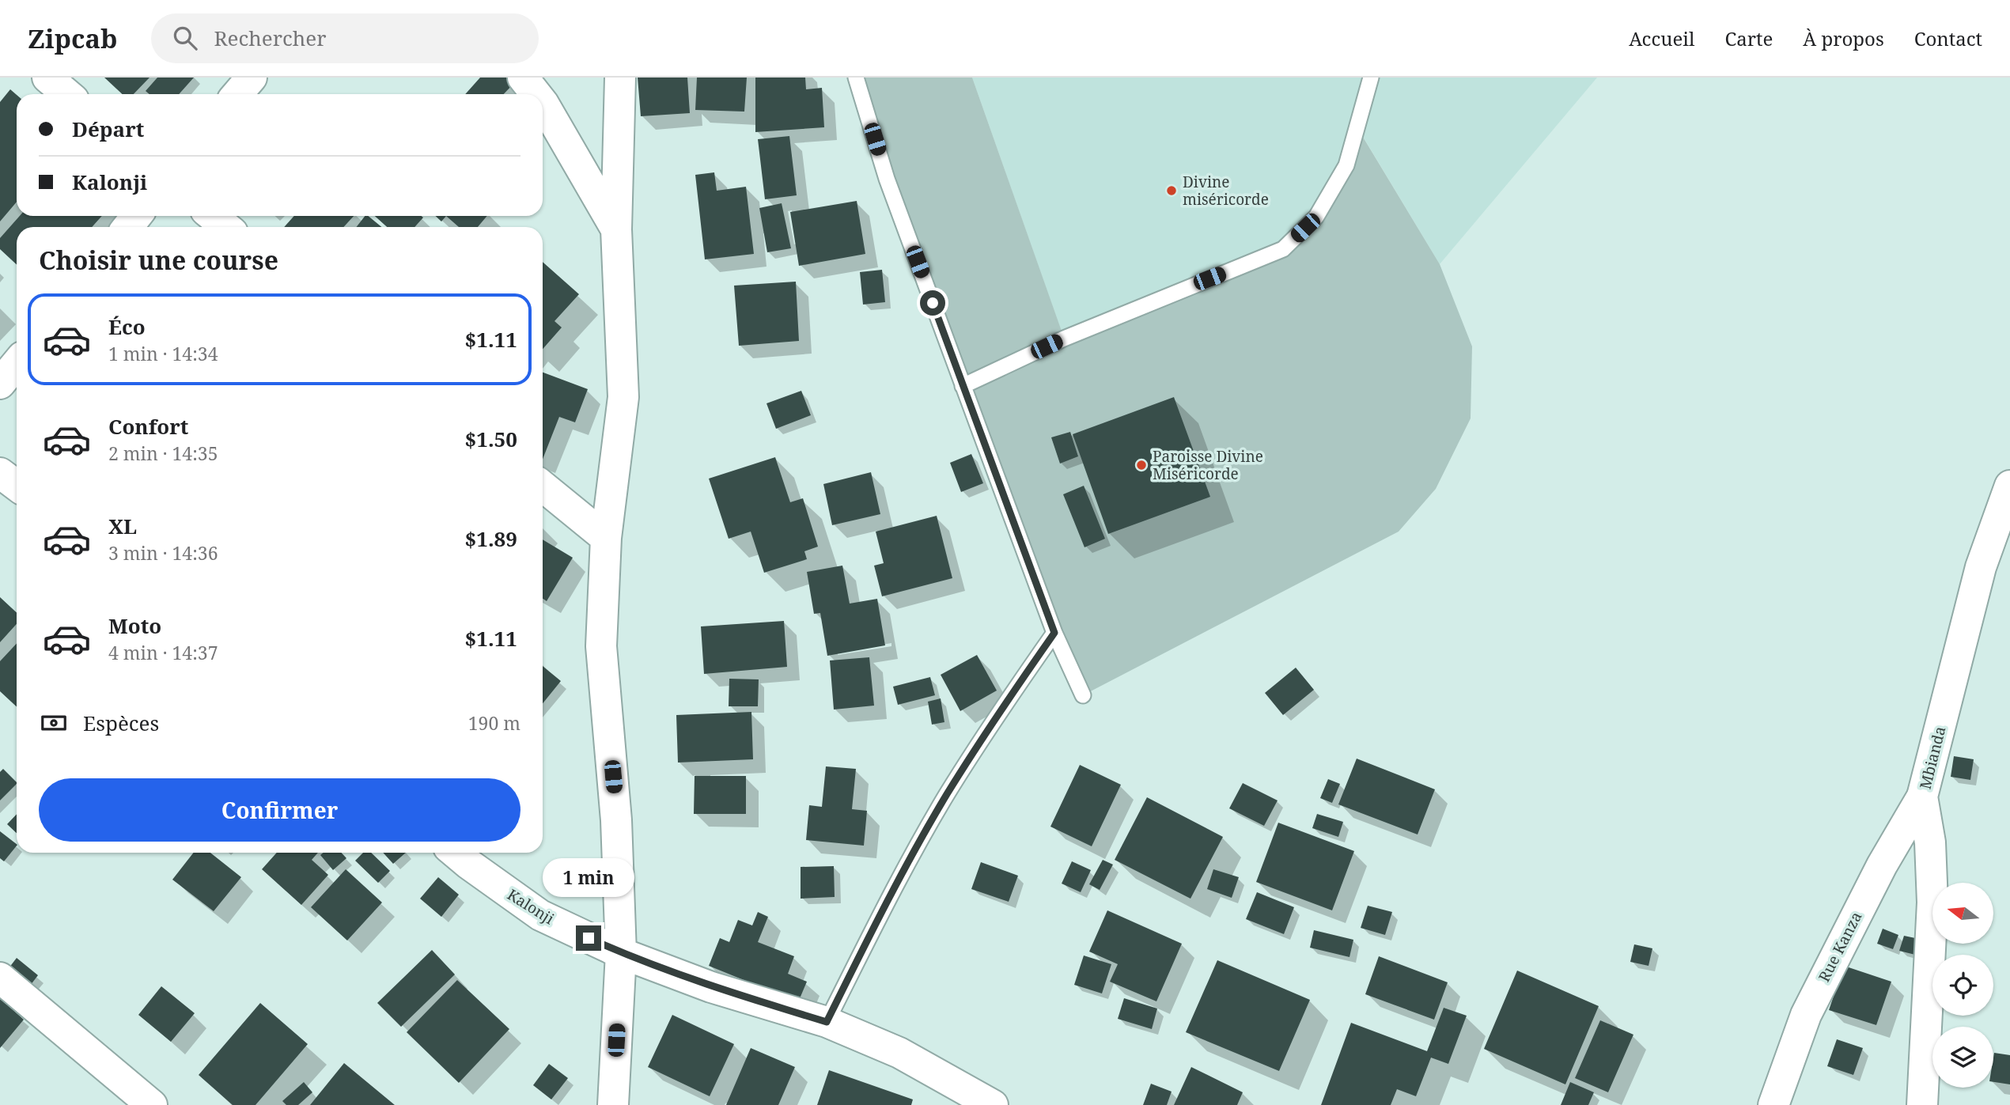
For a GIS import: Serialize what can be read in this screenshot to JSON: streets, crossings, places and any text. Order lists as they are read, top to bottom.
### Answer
{
  "streets": {
    "street": ["Mbianda", "Kalonji", "Rue Kanza"]
  },
  "crossings": [
    ["Mbianda", "Rue Kanza"]
  ],
  "places": ["Divine miséricorde", "Paroisse Divine Miséricorde"],
  "north": "left",
  "page": {
    "header": "Zipcab",
    "search": "Rechercher",
    "nav": [
      "Accueil",
      "Carte",
      "À propos",
      "Contact"
    ],
    "banner": ["Départ", "Kalonji"],
    "heading": "Choisir une course",
    "list": [
      {
        "name": "Éco",
        "note": "1 min · 14:34",
        "value": "$1.11"
      },
      {
        "name": "Confort",
        "note": "2 min · 14:35",
        "value": "$1.50"
      },
      {
        "name": "XL",
        "note": "3 min · 14:36",
        "value": "$1.89"
      },
      {
        "name": "Moto",
        "note": "4 min · 14:37",
        "value": "$1.11"
      }
    ],
    "pay": ["Espèces", "190 m"],
    "buttons": "Confirmer",
    "bubble": "1 min"
  }
}
